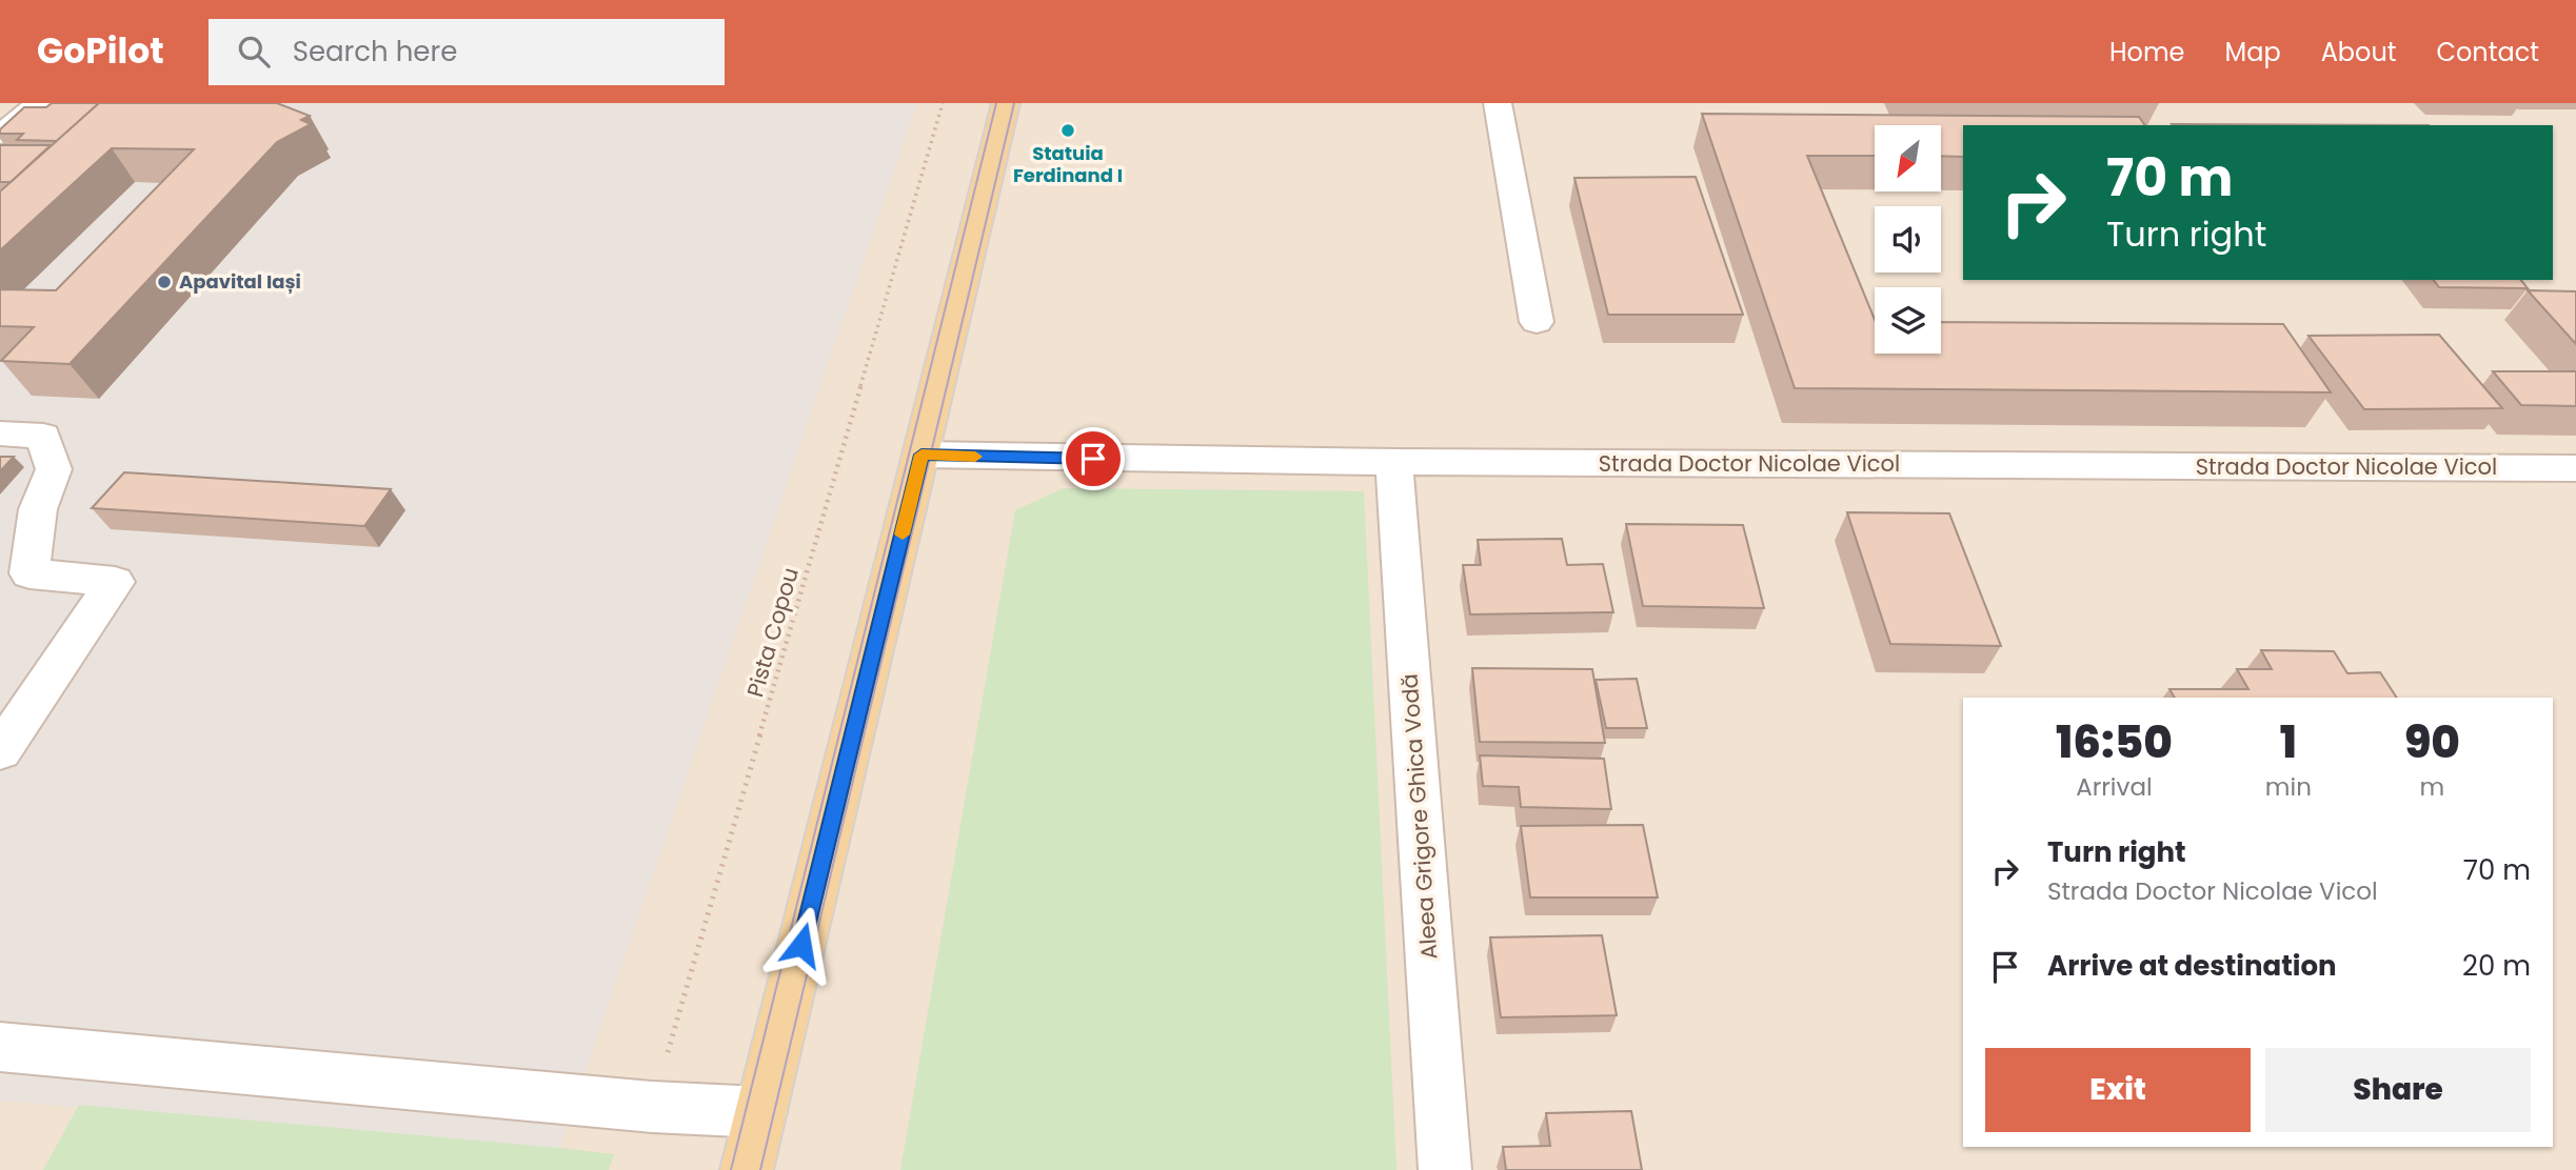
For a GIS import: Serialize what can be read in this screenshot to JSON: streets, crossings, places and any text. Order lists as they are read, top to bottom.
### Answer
{
  "streets": {
    "street": ["Strada Doctor Nicolae Vicol", "Aleea Grigore Ghica Vodă"],
    "path": ["Pista Copou"]
  },
  "crossings": [
    ["Strada Doctor Nicolae Vicol", "Aleea Grigore Ghica Vodă"]
  ],
  "places": ["Statuia Ferdinand I", "Apavital Iași"],
  "north": "bottom left",
  "page": {
    "header": "GoPilot",
    "search": "Search here",
    "nav": [
      "Home",
      "Map",
      "About",
      "Contact"
    ],
    "turn": ["70 m", "Turn right"],
    "eta": [
      "16:50",
      "Arrival",
      "1",
      "min",
      "90",
      "m"
    ],
    "list": [
      {
        "name": "Turn right",
        "note": "Strada Doctor Nicolae Vicol",
        "value": "70 m"
      },
      {
        "name": "Arrive at destination",
        "value": "20 m"
      }
    ],
    "buttons": ["Exit", "Share"]
  }
}
